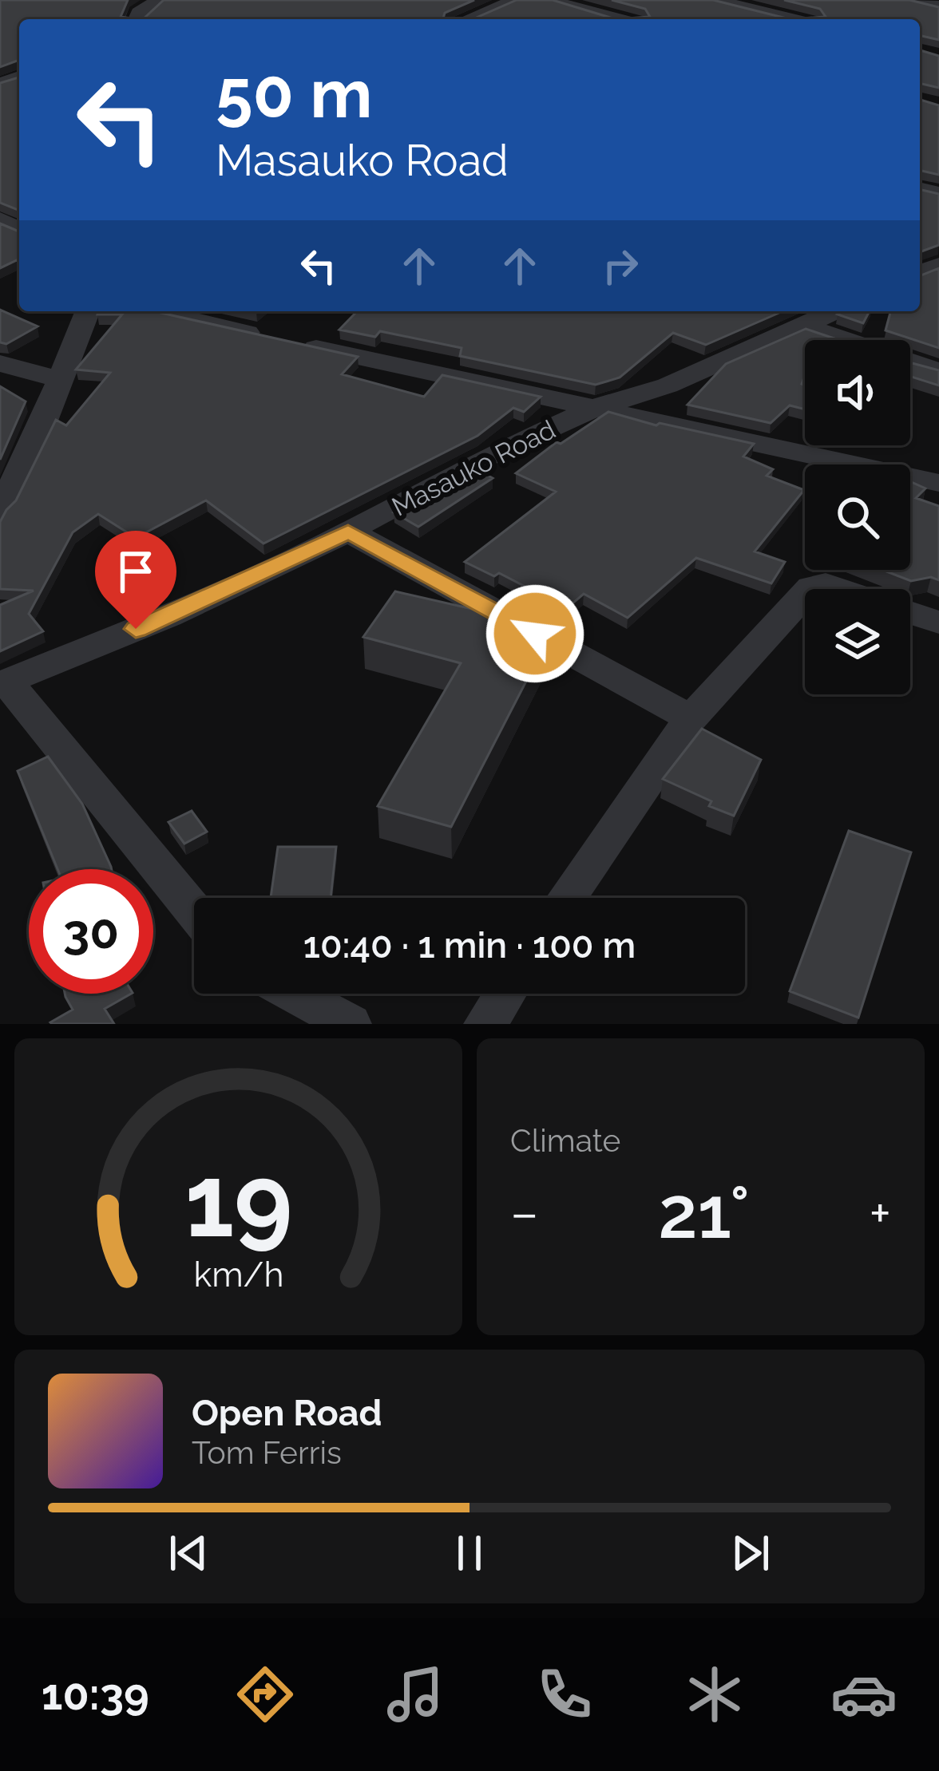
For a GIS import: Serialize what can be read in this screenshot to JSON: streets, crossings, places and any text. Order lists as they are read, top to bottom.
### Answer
{
  "streets": {
    "street": ["Masauko Road"]
  },
  "page": {
    "turn": ["50 m", "Masauko Road"],
    "limit": "30",
    "trip": "10:40 · 1 min · 100 m",
    "tile": "Climate",
    "heat": ["−", "21°", "+"],
    "song": ["Open Road", "Tom Ferris"],
    "tabs": "10:39",
    "gauge": ["19", "km/h"]
  }
}
